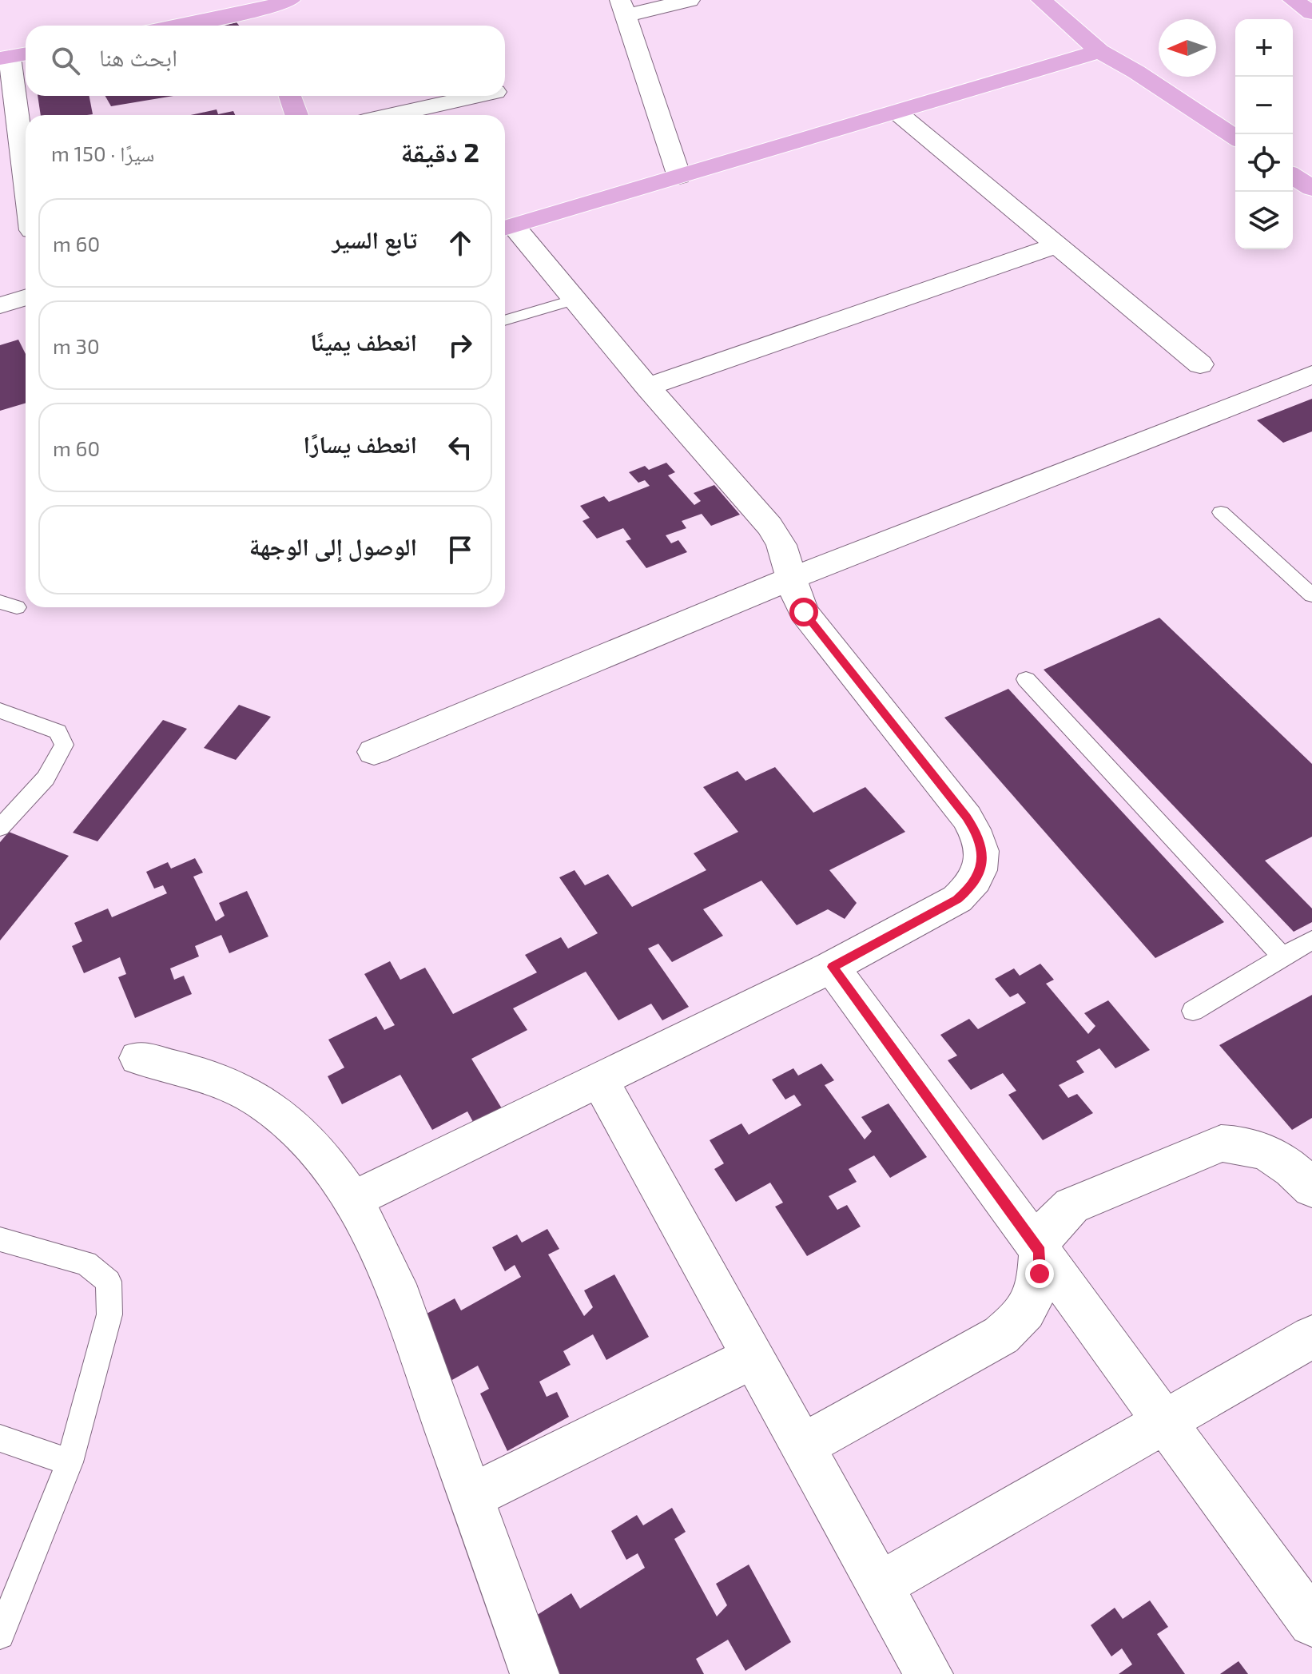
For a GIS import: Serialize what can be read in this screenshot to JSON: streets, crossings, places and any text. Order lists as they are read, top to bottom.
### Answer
{
  "north": "left",
  "page": {
    "map_buttons": ["+", "−"],
    "search": "ابحث هنا",
    "heading": ["2 دقيقة", "سيرًا · 150 m"],
    "list": [
      ["تابع السير", "60 m"],
      ["انعطف يمينًا", "30 m"],
      ["انعطف يسارًا", "60 m"],
      "الوصول إلى الوجهة"
    ]
  }
}
